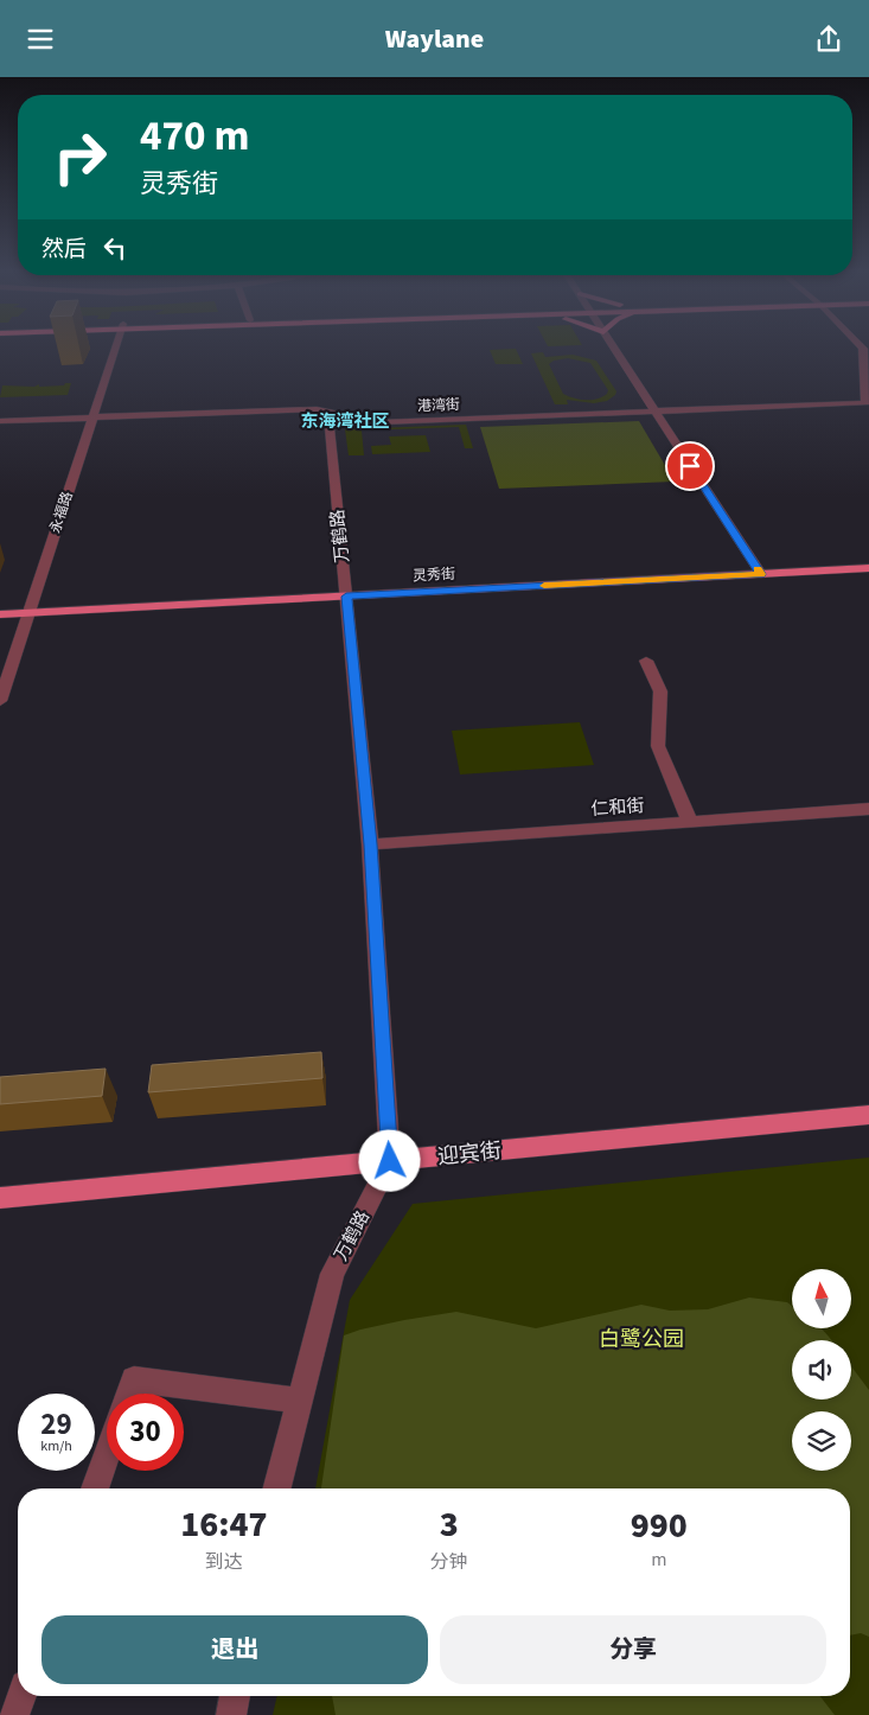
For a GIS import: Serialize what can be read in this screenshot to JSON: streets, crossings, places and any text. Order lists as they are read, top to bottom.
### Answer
{
  "streets": {
    "main road": ["灵秀街", "迎宾街"],
    "street": [
      "港湾街",
      "永福路",
      "万鹤路",
      "仁和街"
    ]
  },
  "crossings": [
    ["港湾街", "永福路"],
    ["港湾街", "万鹤路"],
    ["永福路", "灵秀街"],
    ["万鹤路", "灵秀街"],
    ["万鹤路", "仁和街"],
    ["万鹤路", "迎宾街"]
  ],
  "districts": ["东海湾社区"],
  "parks": ["白鹭公园"],
  "north": "top",
  "page": {
    "header": "Waylane",
    "turn": ["470 m", "灵秀街"],
    "then": "然后",
    "speed": "29 km/h",
    "limit": "30",
    "eta": [
      "16:47",
      "到达",
      "3",
      "分钟",
      "990",
      "m"
    ],
    "buttons": ["退出", "分享"]
  }
}
